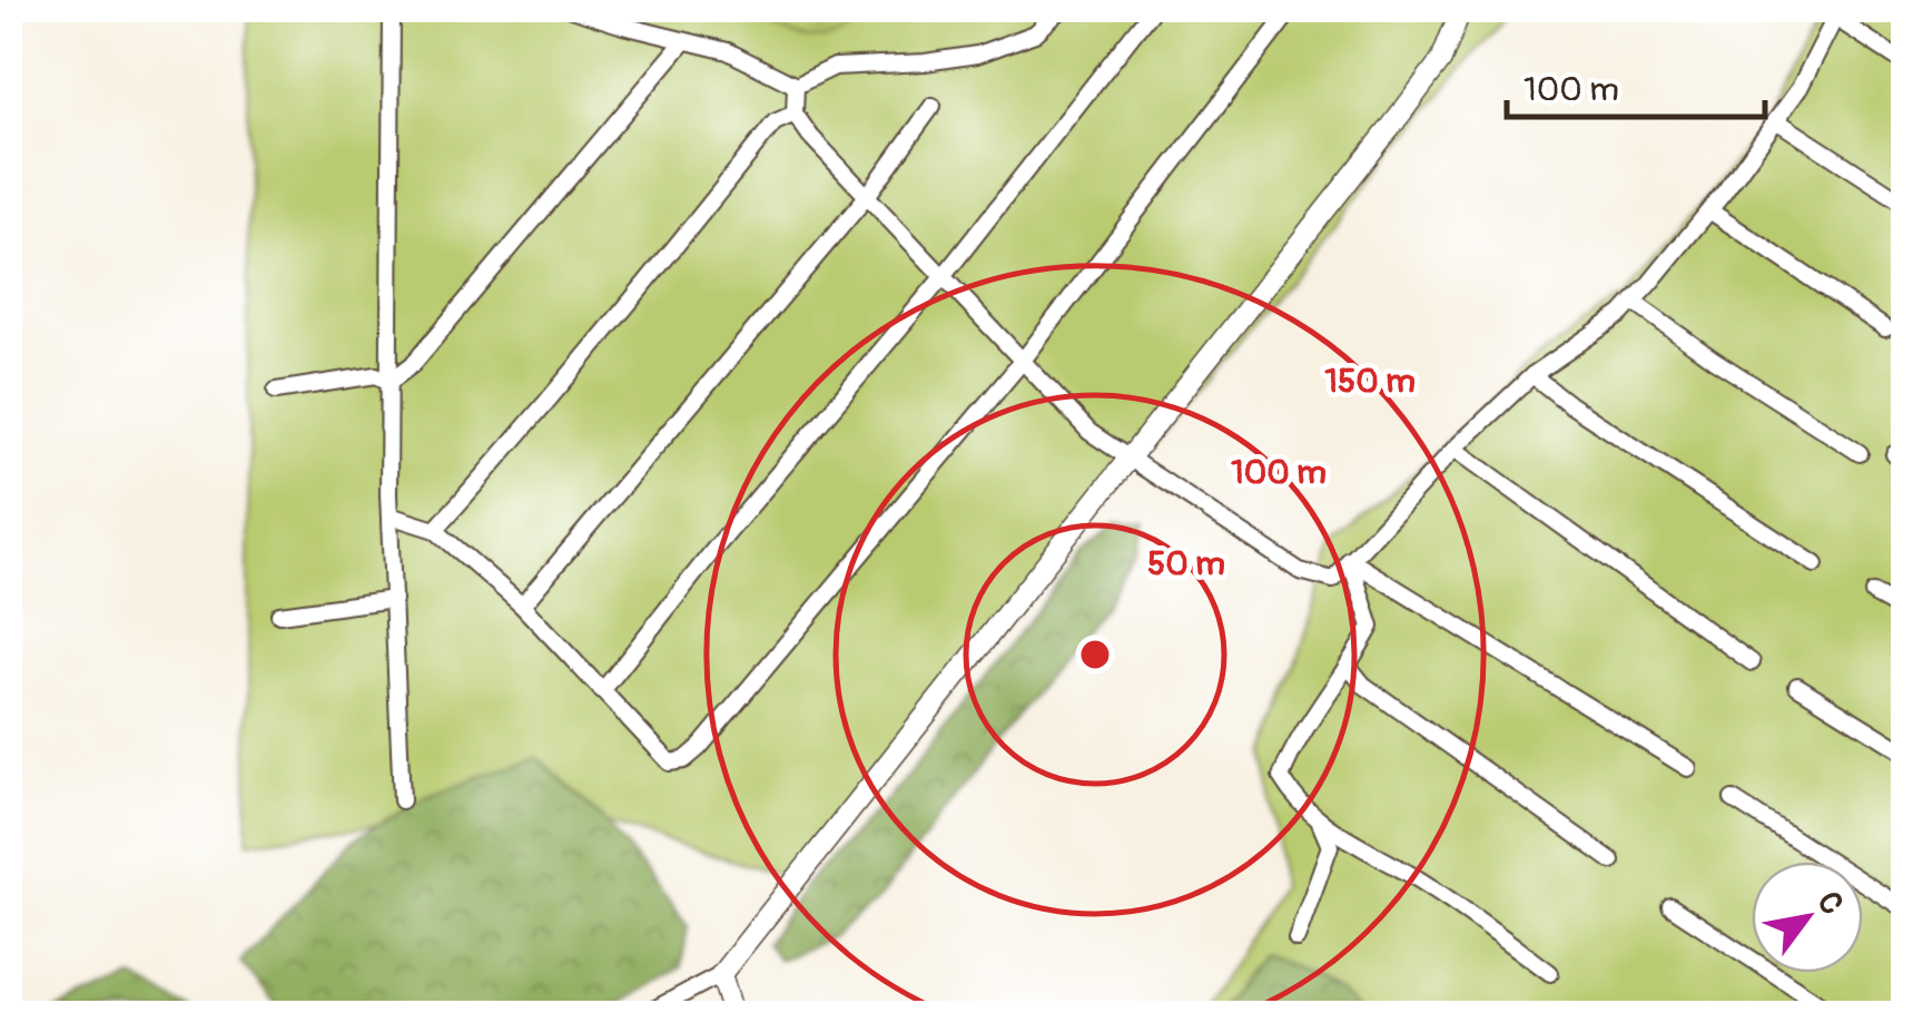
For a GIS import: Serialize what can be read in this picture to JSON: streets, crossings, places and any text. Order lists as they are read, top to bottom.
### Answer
{
  "scale_bar": "100 m",
  "north": "top right",
  "rings": ["150 m", "100 m", "50 m"]
}
